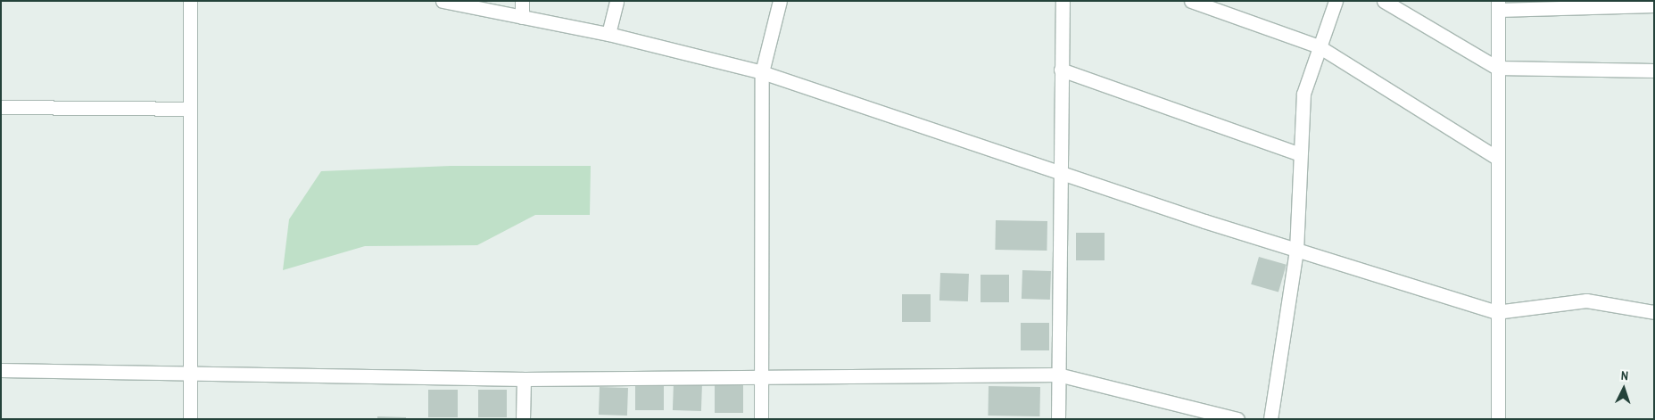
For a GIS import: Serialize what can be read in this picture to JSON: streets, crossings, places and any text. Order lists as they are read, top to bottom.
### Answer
{
  "north": "top"
}
